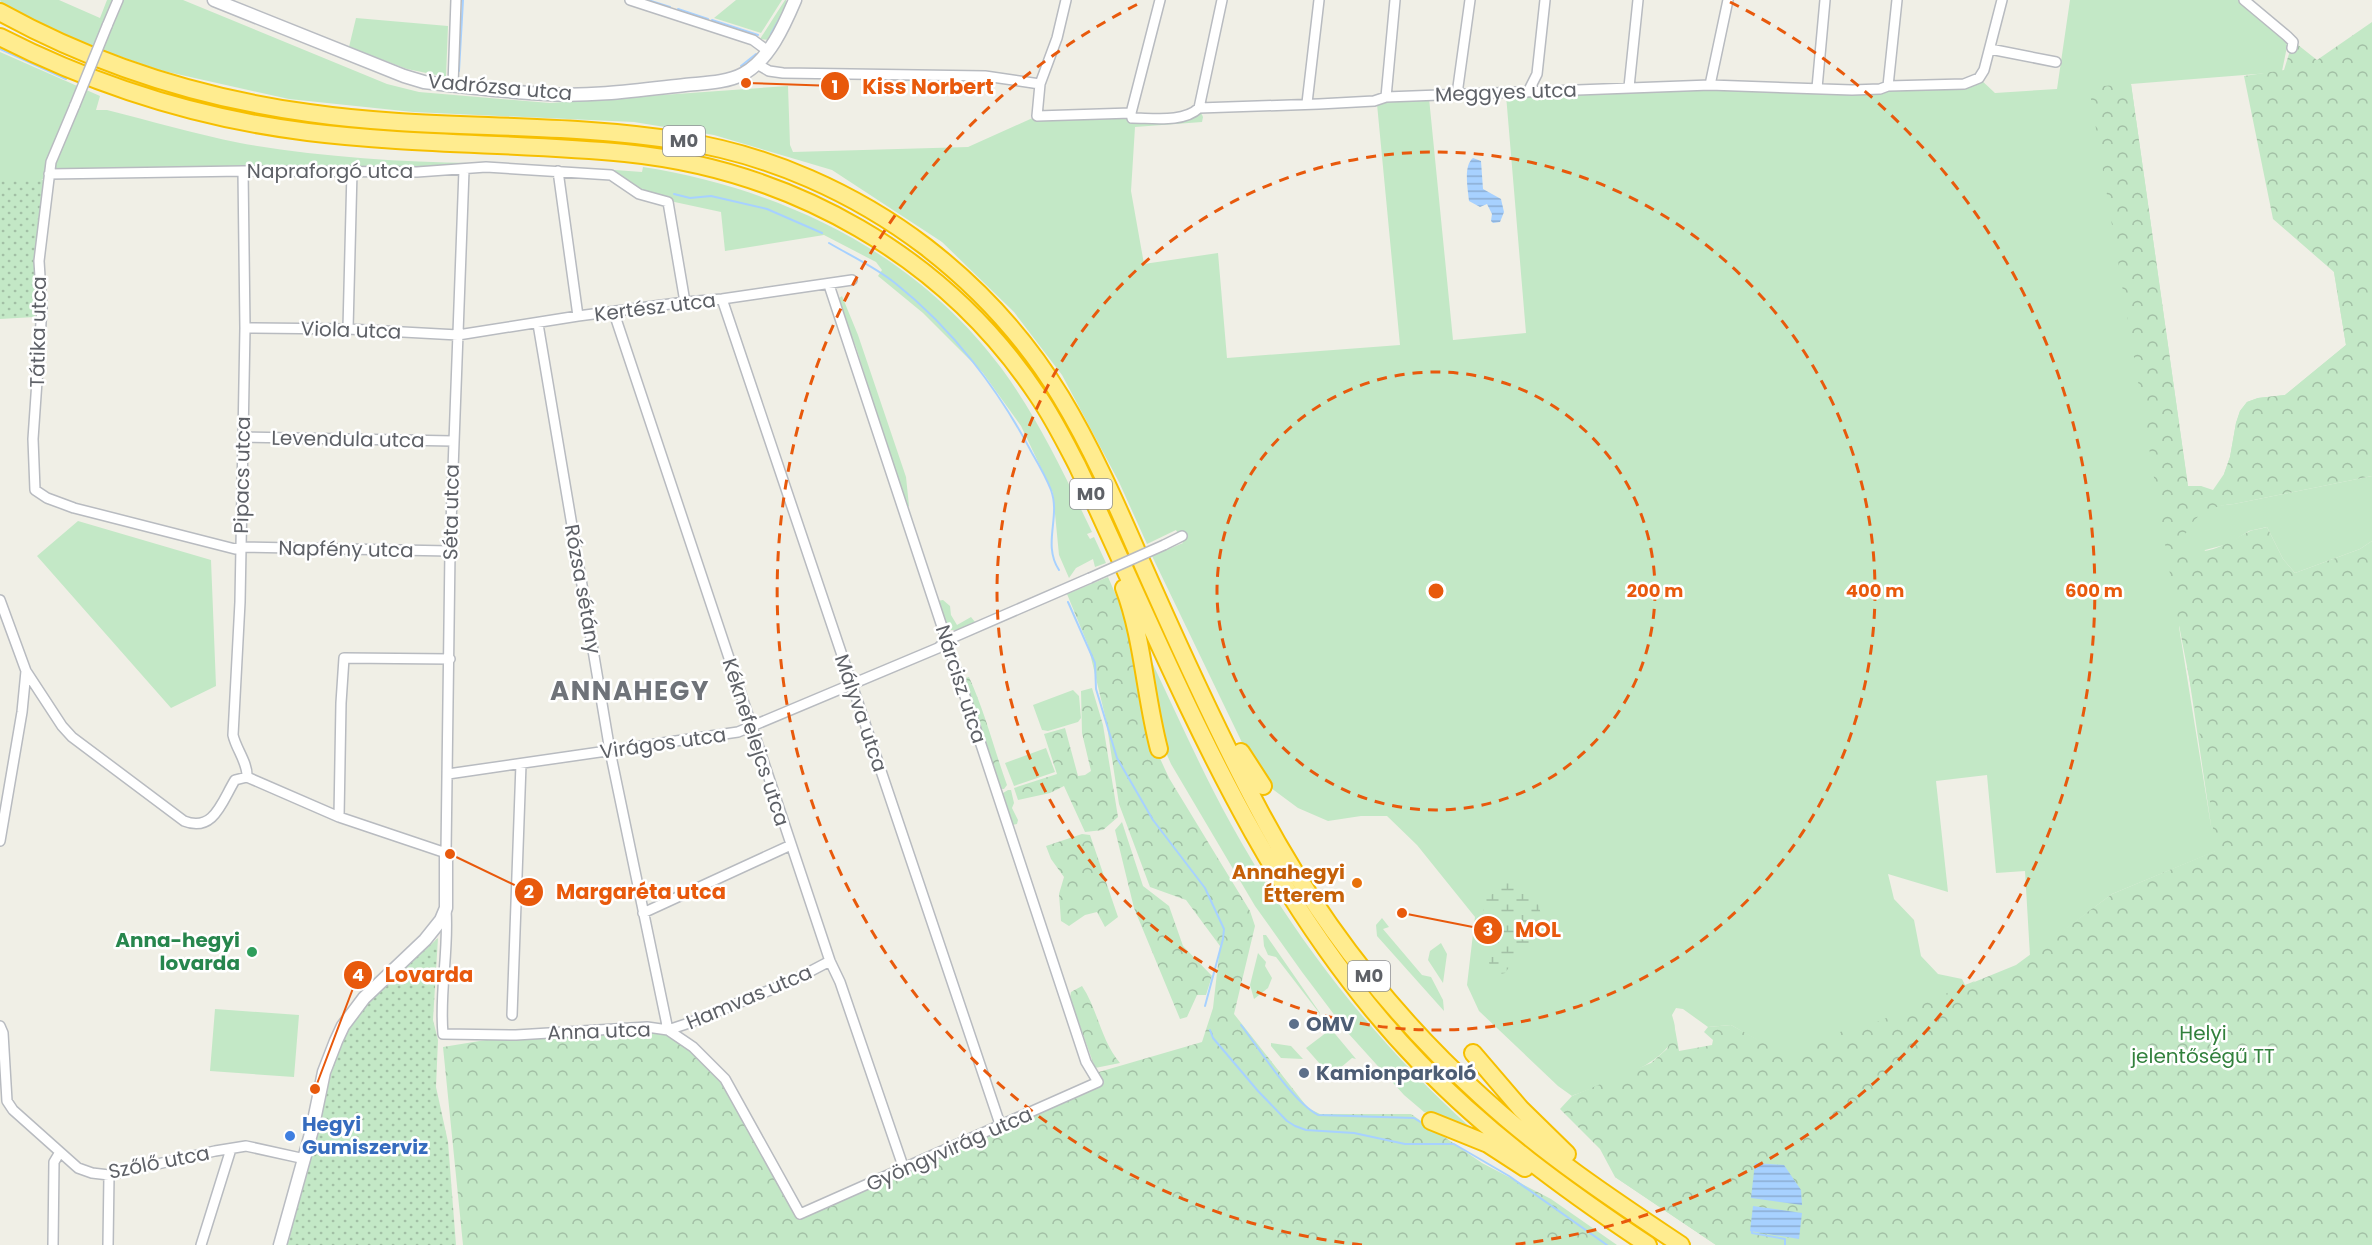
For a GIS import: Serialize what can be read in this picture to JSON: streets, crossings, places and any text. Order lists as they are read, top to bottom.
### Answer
{
  "streets": {
    "highway": ["M0"],
    "street": [
      "Vadrózsa utca",
      "Meggyes utca",
      "Napraforgó utca",
      "Kertész utca",
      "Viola utca",
      "Tátika utca",
      "Levendula utca",
      "Pipacs utca",
      "Séta utca",
      "Napfény utca",
      "Rózsa sétány",
      "Nárcisz utca",
      "Mályva utca",
      "Kéknefelejcs utca",
      "Virágos utca",
      "Hamvas utca",
      "Anna utca",
      "Gyöngyvirág utca",
      "Szőlő utca"
    ]
  },
  "crossings": [
    ["Napraforgó utca", "Kertész utca"],
    ["Napraforgó utca", "Tátika utca"],
    ["Napraforgó utca", "Pipacs utca"],
    ["Napraforgó utca", "Séta utca"],
    ["Kertész utca", "Viola utca"],
    ["Kertész utca", "Séta utca"],
    ["Kertész utca", "Rózsa sétány"],
    ["Kertész utca", "Nárcisz utca"],
    ["Kertész utca", "Mályva utca"],
    ["Kertész utca", "Kéknefelejcs utca"],
    ["Viola utca", "Pipacs utca"],
    ["Viola utca", "Séta utca"],
    ["Tátika utca", "Napfény utca"],
    ["Levendula utca", "Pipacs utca"],
    ["Levendula utca", "Séta utca"],
    ["Pipacs utca", "Napfény utca"],
    ["Séta utca", "Napfény utca"],
    ["Séta utca", "Virágos utca"],
    ["Rózsa sétány", "Virágos utca"],
    ["Rózsa sétány", "Hamvas utca"],
    ["Rózsa sétány", "Anna utca"],
    ["Nárcisz utca", "Virágos utca"],
    ["Nárcisz utca", "Gyöngyvirág utca"],
    ["Mályva utca", "Virágos utca"],
    ["Mályva utca", "Gyöngyvirág utca"],
    ["Kéknefelejcs utca", "Virágos utca"],
    ["Kéknefelejcs utca", "Hamvas utca"],
    ["Kéknefelejcs utca", "Gyöngyvirág utca"],
    ["Hamvas utca", "Anna utca"],
    ["Anna utca", "Gyöngyvirág utca"]
  ],
  "districts": ["ANNAHEGY"],
  "parks": ["Helyi jelentőségű TT"],
  "places": [
    "Kiss Norbert",
    "Margaréta utca",
    "Annahegyi Étterem",
    "MOL",
    "Anna-hegyi lovarda",
    "OMV",
    "Kamionparkoló",
    "Lovarda",
    "Hegyi Gumiszerviz"
  ],
  "rings": ["200 m", "400 m", "600 m"]
}
